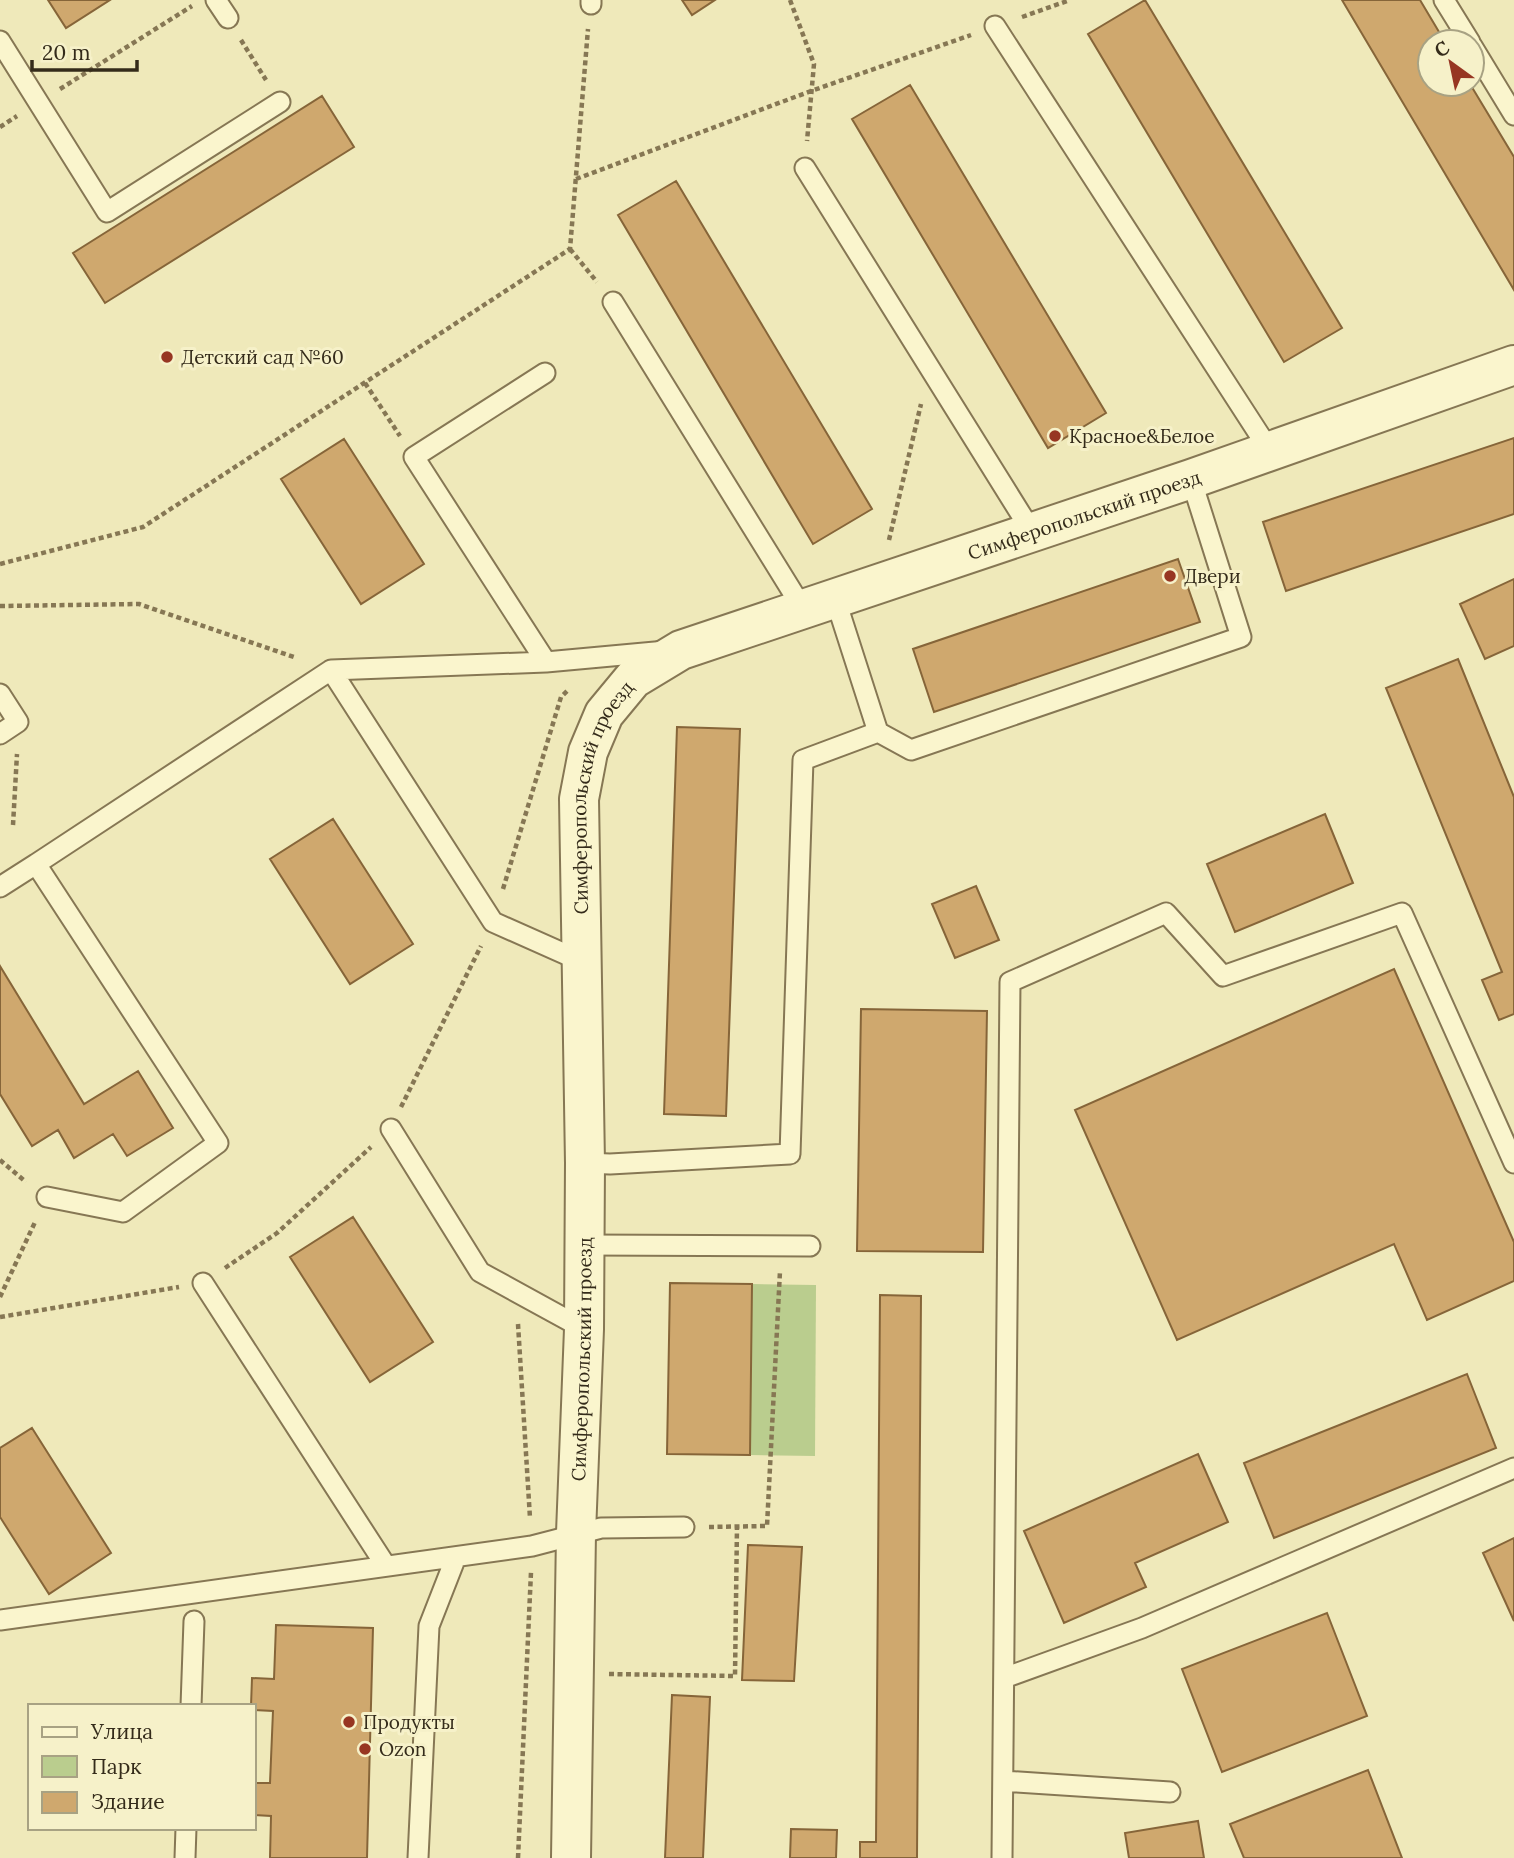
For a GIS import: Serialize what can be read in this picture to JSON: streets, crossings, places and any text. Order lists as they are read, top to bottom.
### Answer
{
  "streets": {
    "street": ["Симферопольский проезд"]
  },
  "places": [
    "Детский сад №60",
    "Красное&Белое",
    "Двери",
    "Продукты",
    "Ozon"
  ],
  "legend": ["Улица", "Парк", "Здание"],
  "scale_bar": "20 m",
  "north": "top left"
}
